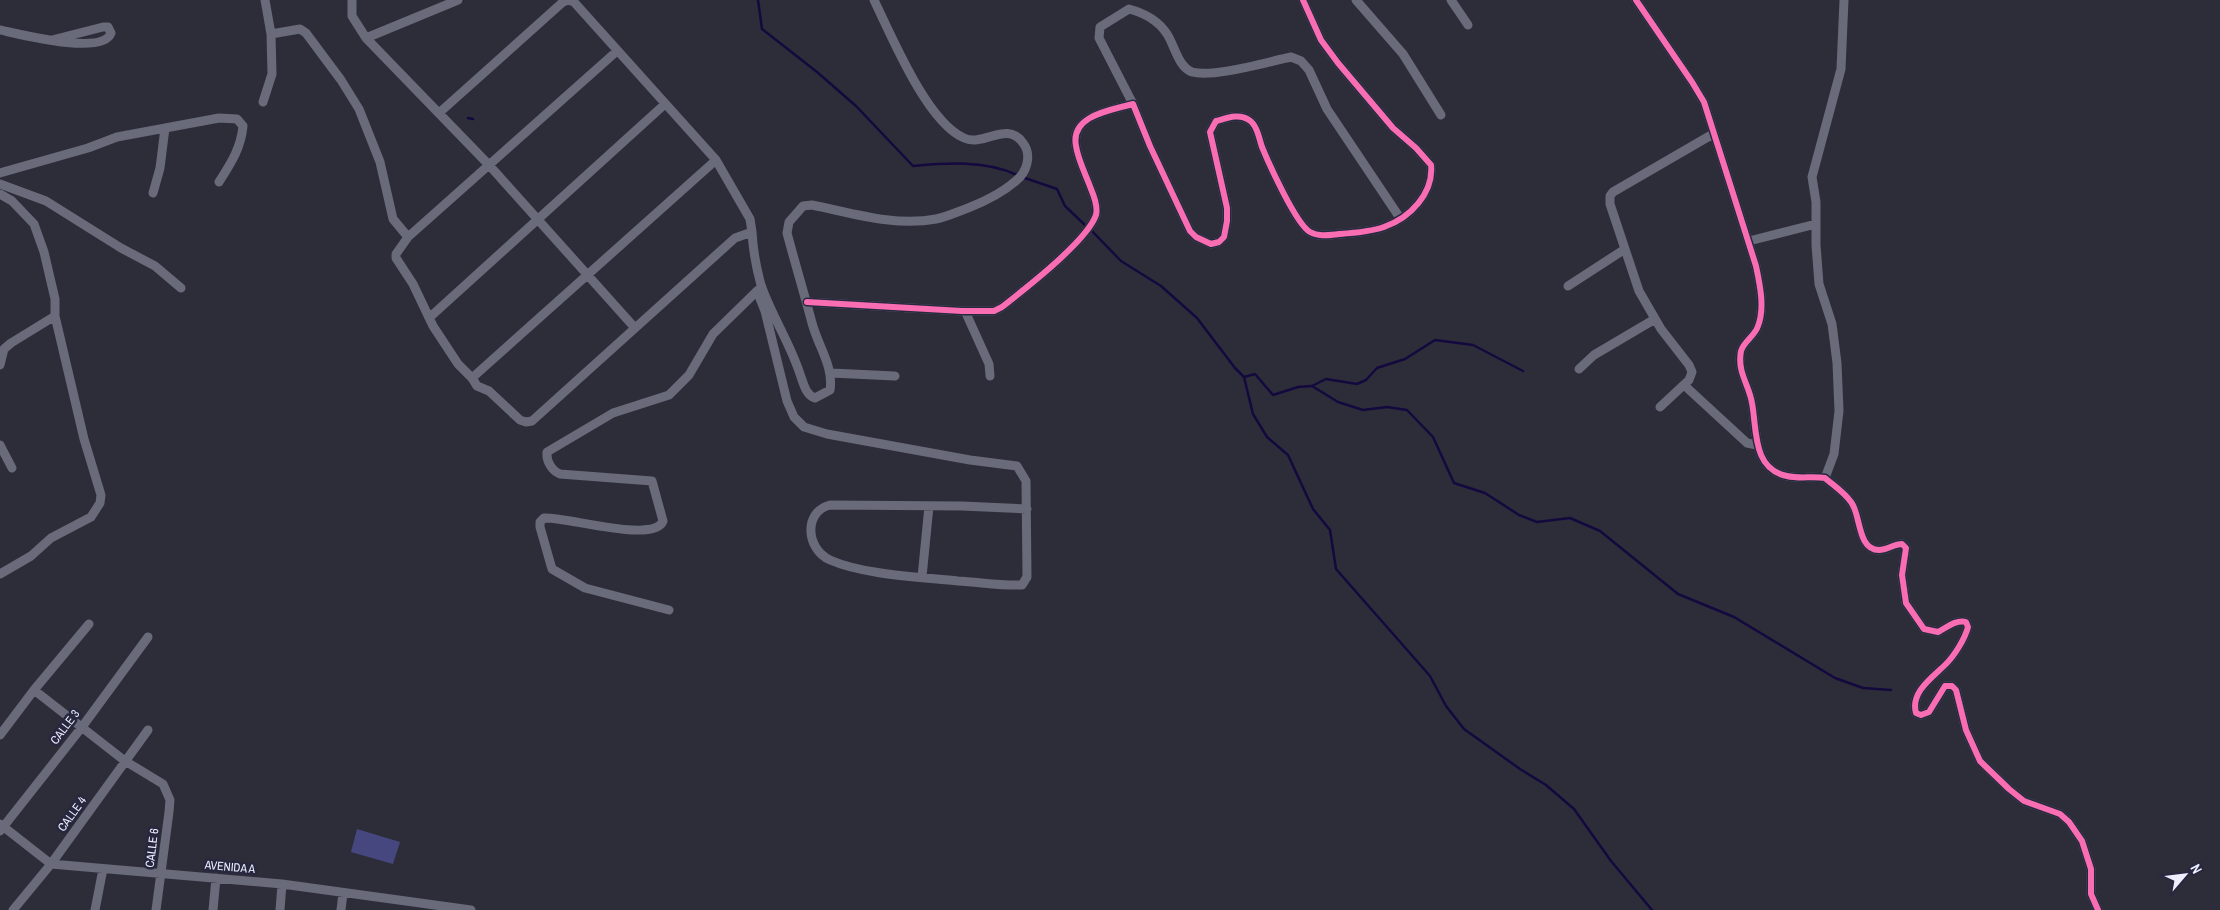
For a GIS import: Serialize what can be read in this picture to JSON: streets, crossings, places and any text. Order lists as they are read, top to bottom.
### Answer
{
  "streets": {
    "street": [
      "CALLE 3",
      "CALLE 4",
      "CALLE 6",
      "AVENIDA A"
    ]
  },
  "crossings": [
    ["CALLE 4", "CALLE 6"],
    ["CALLE 4", "AVENIDA A"],
    ["CALLE 6", "AVENIDA A"]
  ],
  "north": "top right"
}
